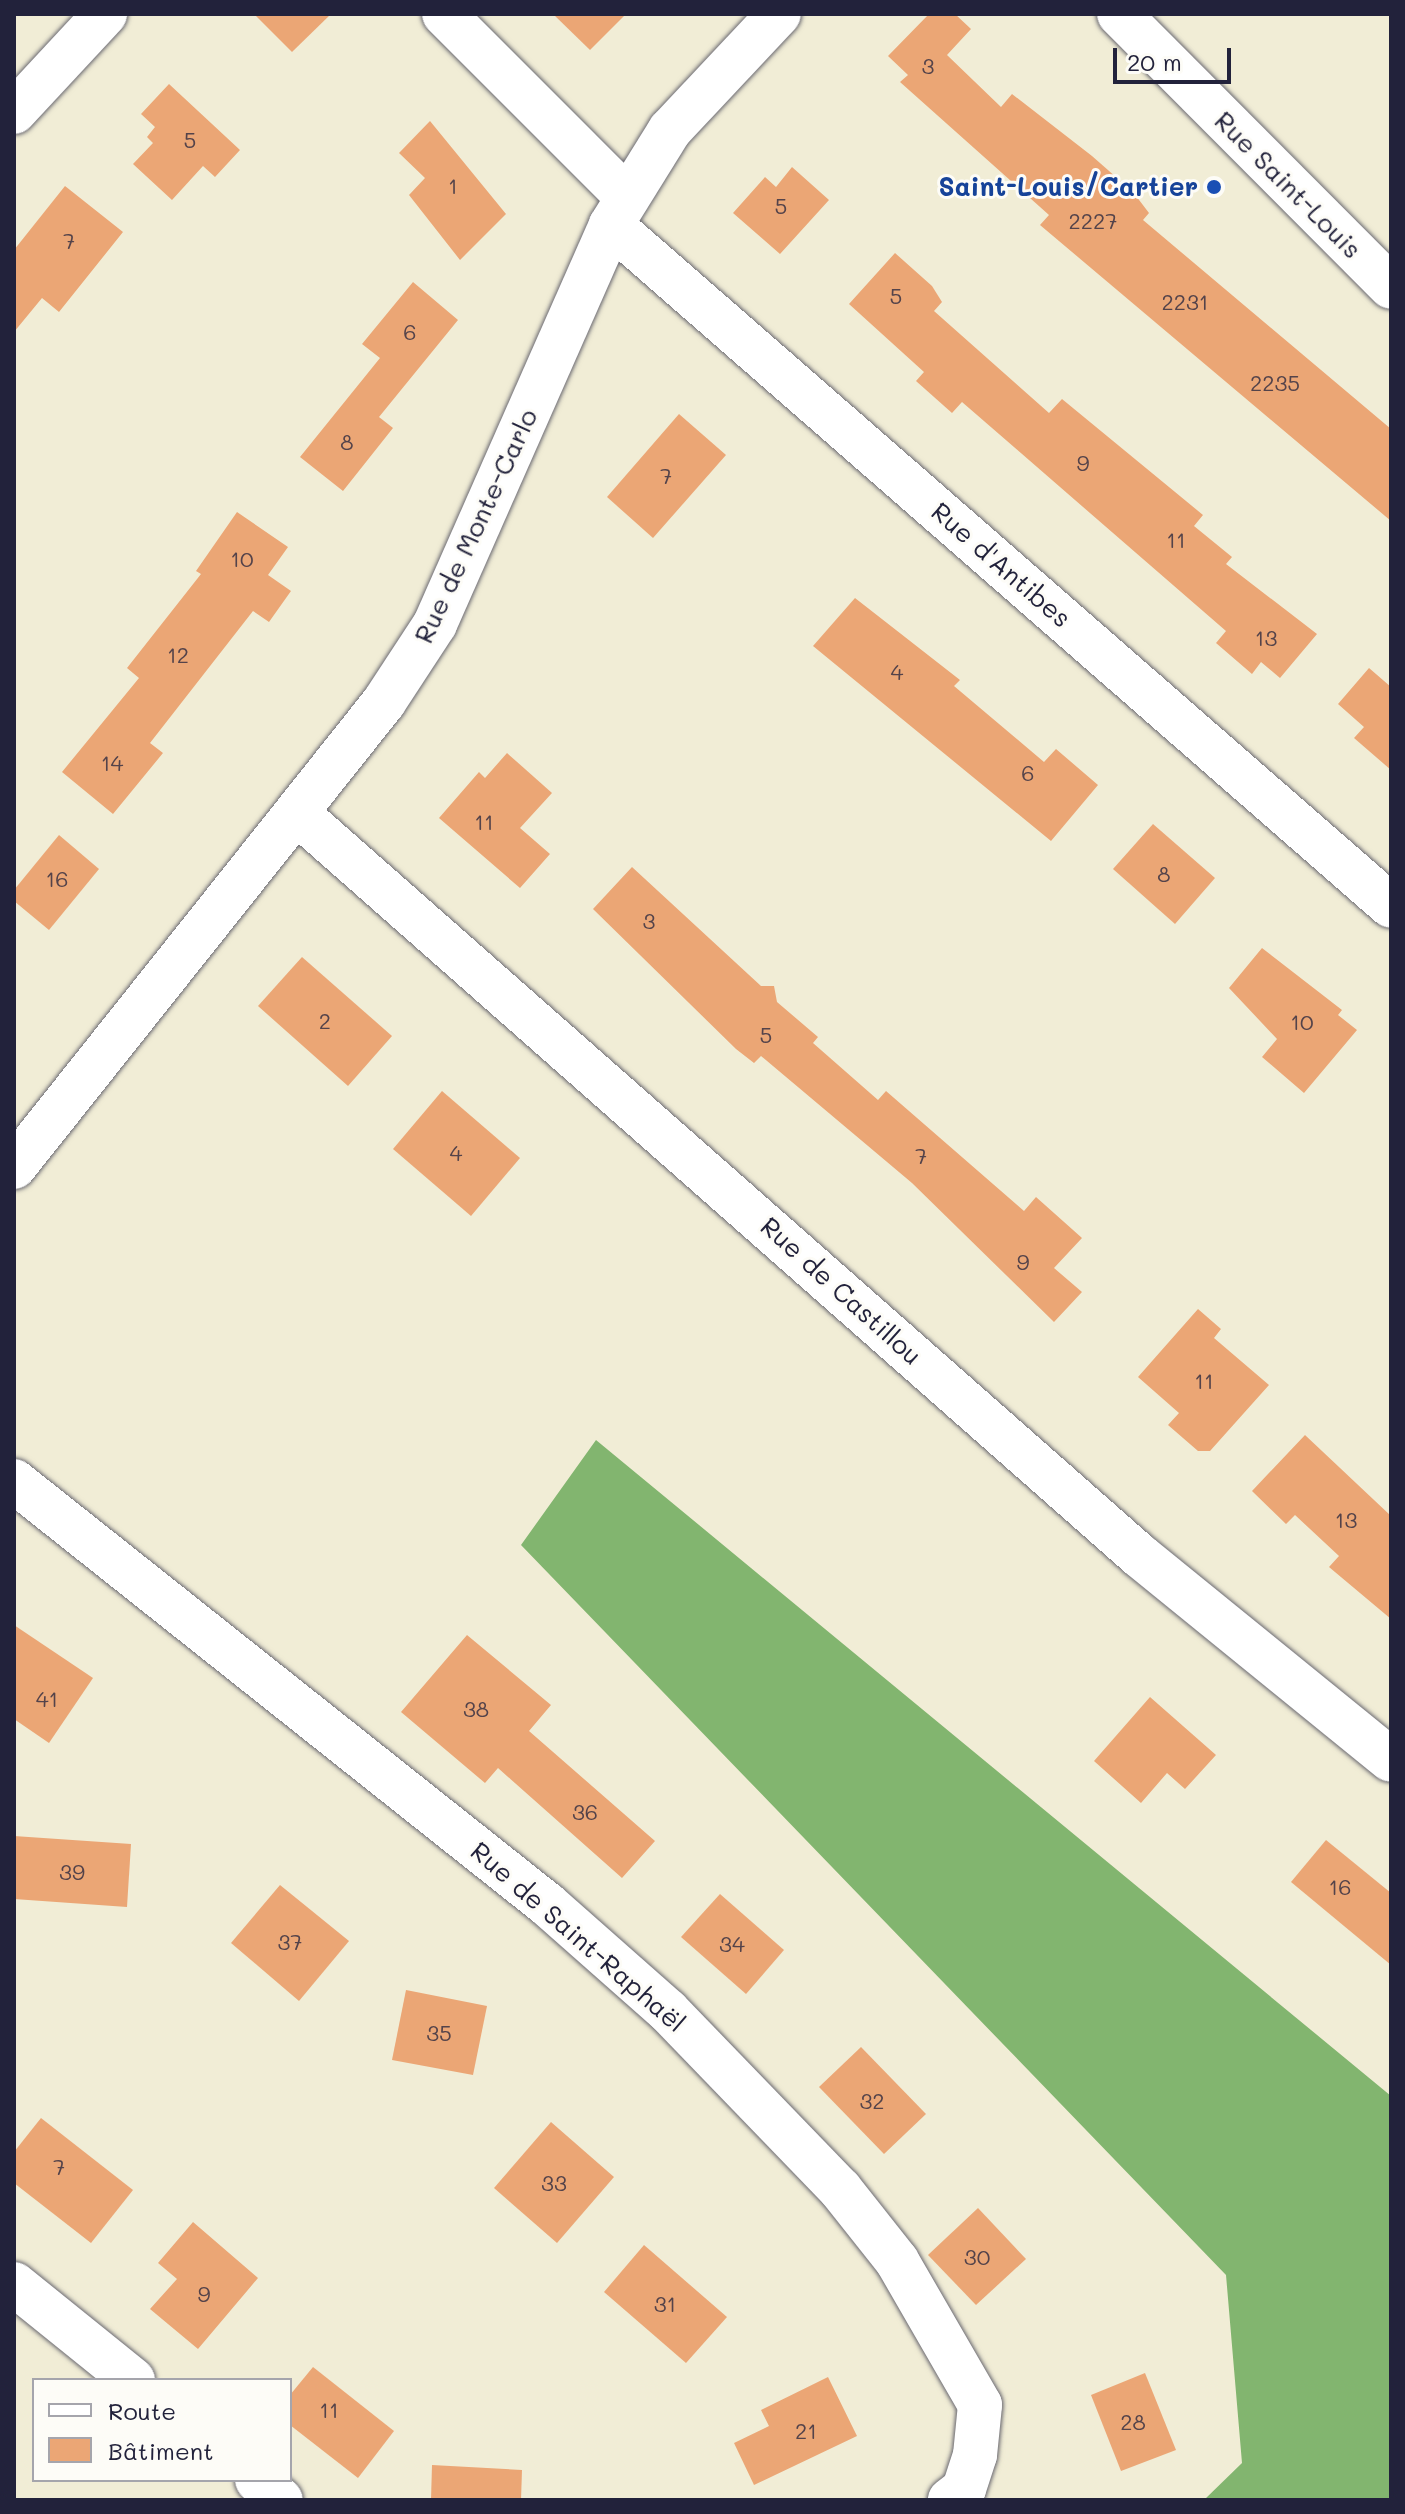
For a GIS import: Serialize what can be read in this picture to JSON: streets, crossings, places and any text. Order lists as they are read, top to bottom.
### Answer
{
  "streets": {
    "street": [
      "Rue Saint-Louis",
      "Rue de Monte-Carlo",
      "Rue d'Antibes",
      "Rue de Castillou",
      "Rue de Saint-Raphaël"
    ]
  },
  "crossings": [
    ["Rue de Monte-Carlo", "Rue d'Antibes"],
    ["Rue de Monte-Carlo", "Rue de Castillou"]
  ],
  "places": ["Saint-Louis/Cartier"],
  "house_numbers": [
    "3",
    "5",
    "1",
    "5",
    "2227",
    "7",
    "5",
    "2231",
    "6",
    "2235",
    "8",
    "9",
    "7",
    "11",
    "10",
    "13",
    "12",
    "4",
    "14",
    "6",
    "11",
    "8",
    "16",
    "3",
    "2",
    "10",
    "5",
    "4",
    "7",
    "9",
    "11",
    "13",
    "41",
    "38",
    "36",
    "39",
    "16",
    "37",
    "34",
    "35",
    "32",
    "7",
    "33",
    "30",
    "9",
    "31",
    "11",
    "28",
    "21"
  ],
  "legend": ["Route", "Bâtiment"],
  "scale_bar": "20 m"
}
